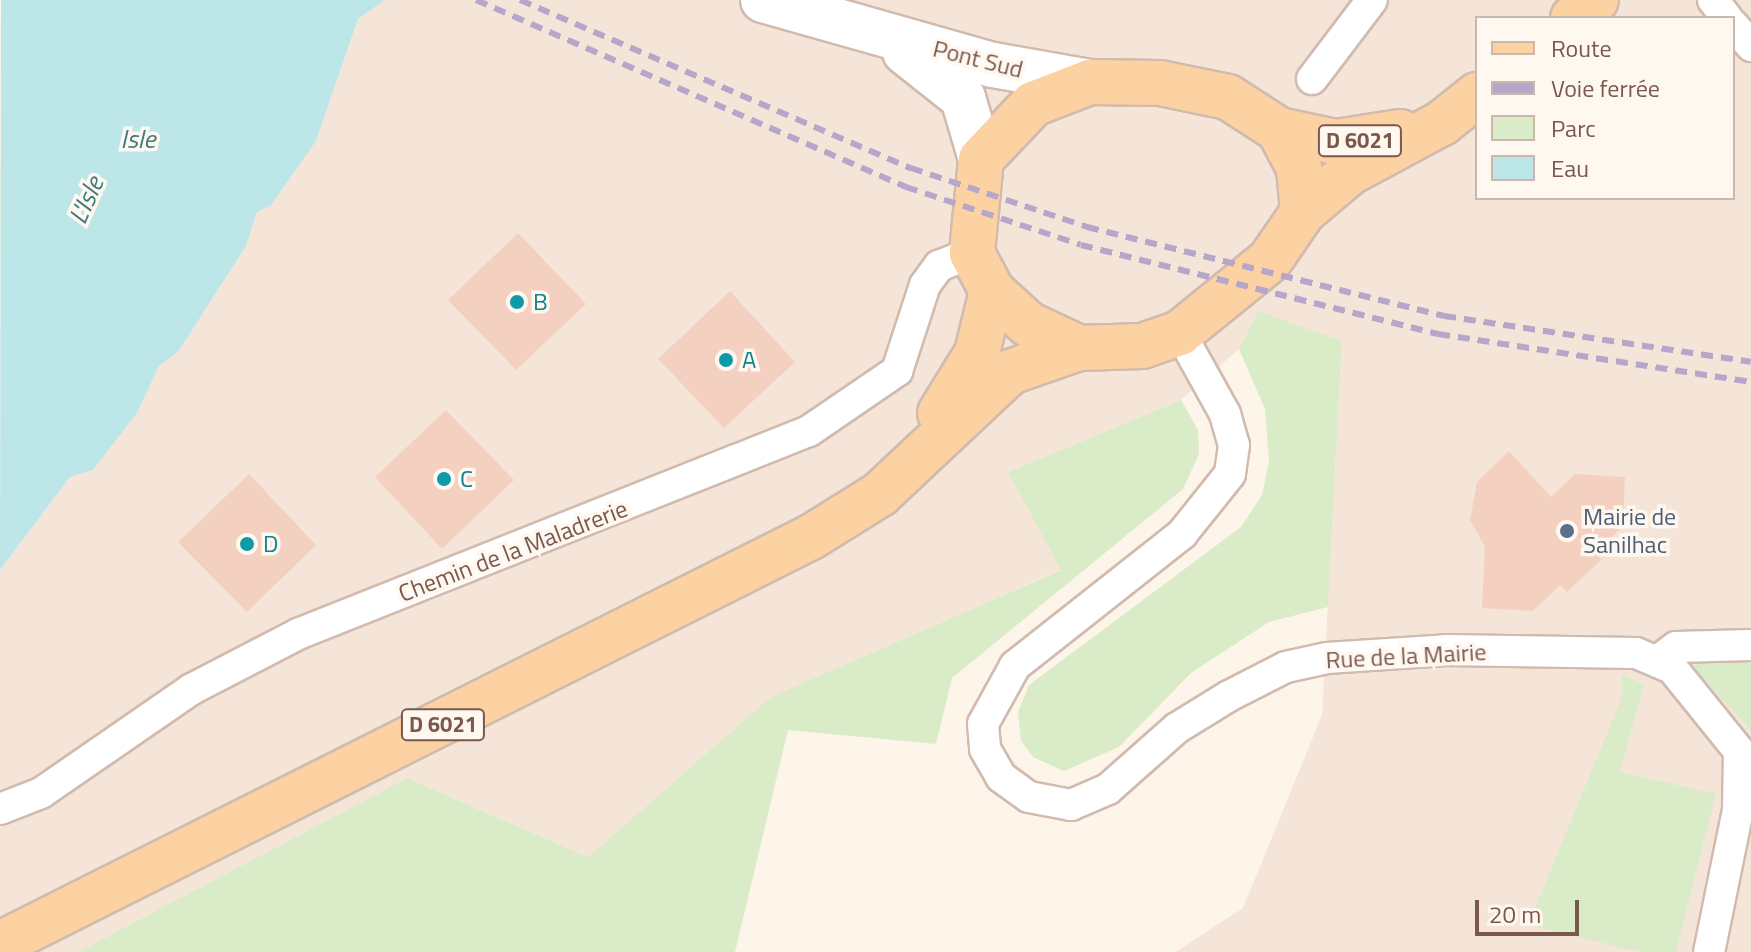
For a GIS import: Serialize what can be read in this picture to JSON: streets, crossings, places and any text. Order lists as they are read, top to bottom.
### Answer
{
  "streets": {
    "main road": ["Pont Sud", "D 6021"],
    "street": ["Chemin de la Maladrerie", "Rue de la Mairie"]
  },
  "water": ["Isle", "L'Isle"],
  "places": [
    "B",
    "A",
    "C",
    "Mairie de Sanilhac",
    "D"
  ],
  "legend": [
    "Route",
    "Voie ferrée",
    "Parc",
    "Eau"
  ],
  "scale_bar": "20 m"
}
